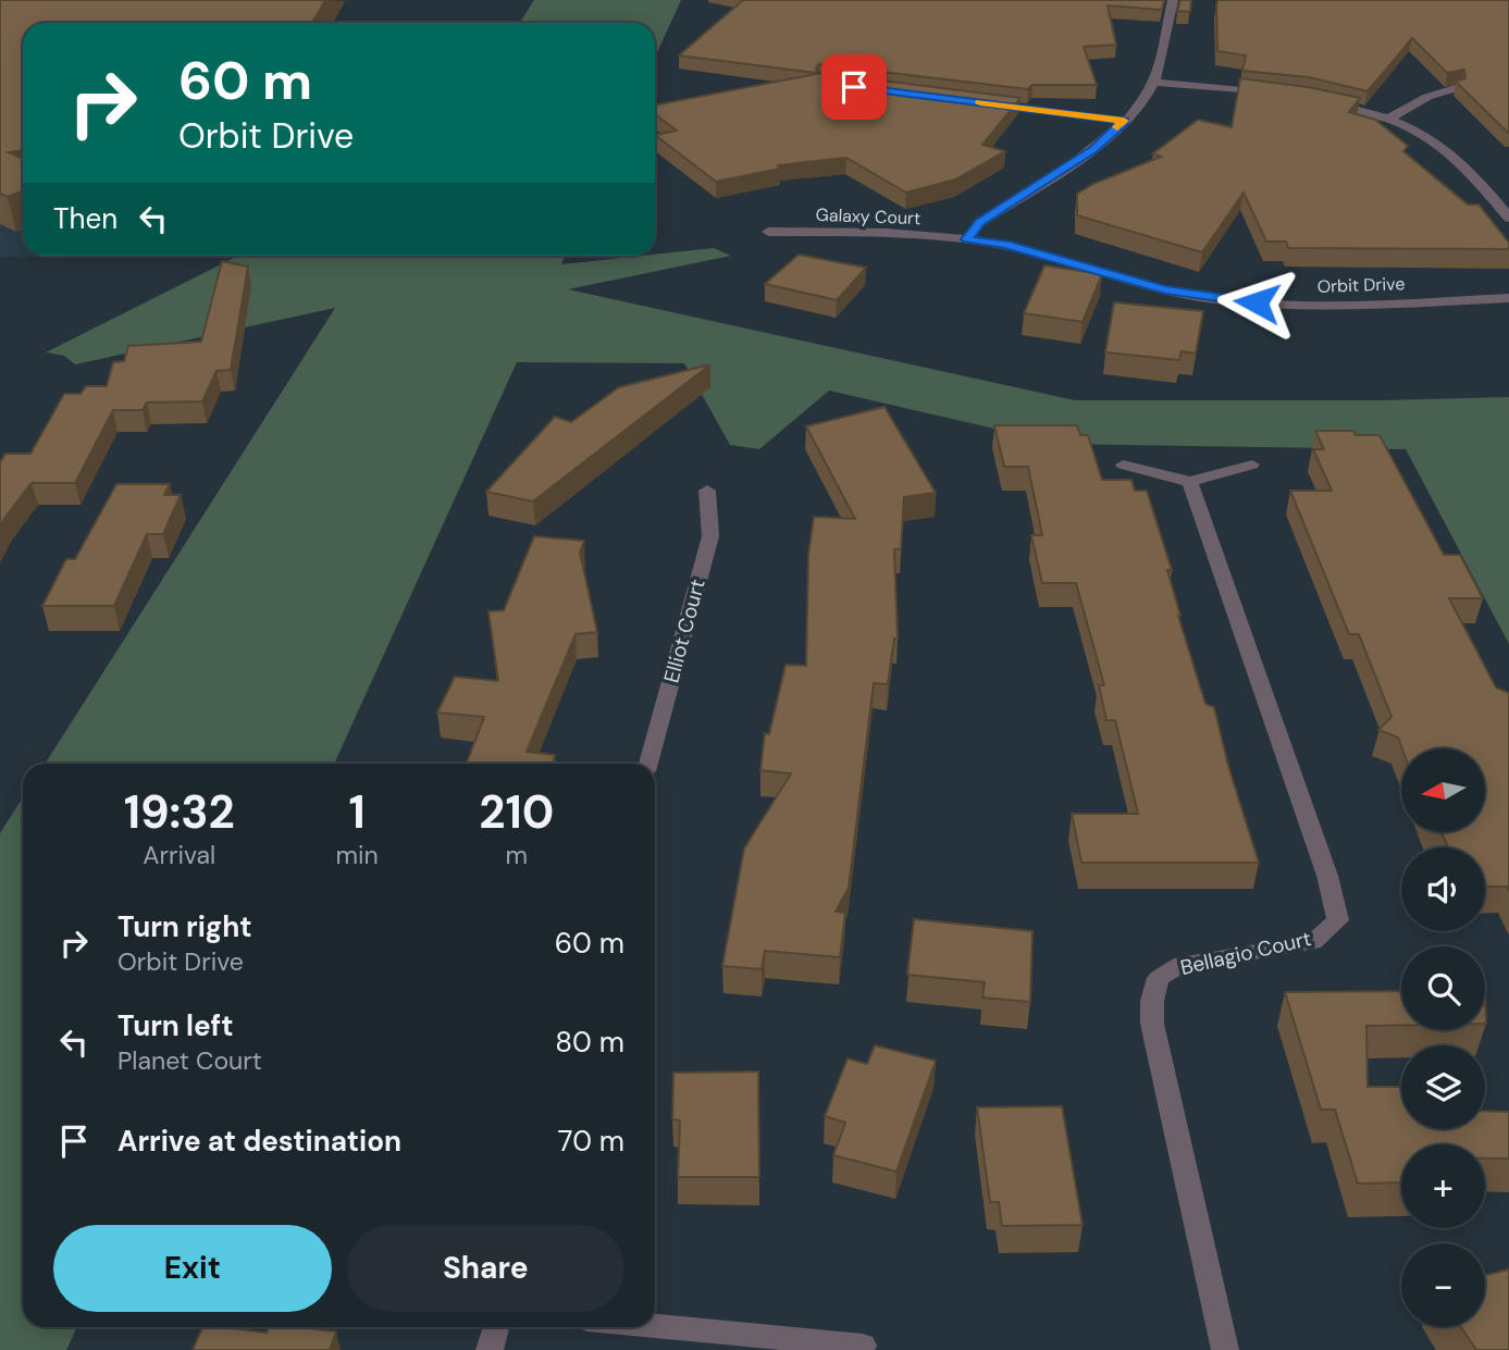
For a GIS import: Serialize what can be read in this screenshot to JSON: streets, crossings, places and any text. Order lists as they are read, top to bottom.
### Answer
{
  "streets": {
    "street": [
      "Galaxy Court",
      "Orbit Drive",
      "Elliot Court",
      "Bellagio Court"
    ]
  },
  "crossings": [
    ["Galaxy Court", "Orbit Drive"]
  ],
  "north": "left",
  "page": {
    "turn": ["60 m", "Orbit Drive"],
    "then": "Then",
    "map_buttons": ["+", "−"],
    "eta": [
      "19:32",
      "Arrival",
      "1",
      "min",
      "210",
      "m"
    ],
    "list": [
      {
        "name": "Turn right",
        "note": "Orbit Drive",
        "value": "60 m"
      },
      {
        "name": "Turn left",
        "note": "Planet Court",
        "value": "80 m"
      },
      {
        "name": "Arrive at destination",
        "value": "70 m"
      }
    ],
    "buttons": ["Exit", "Share"]
  }
}
